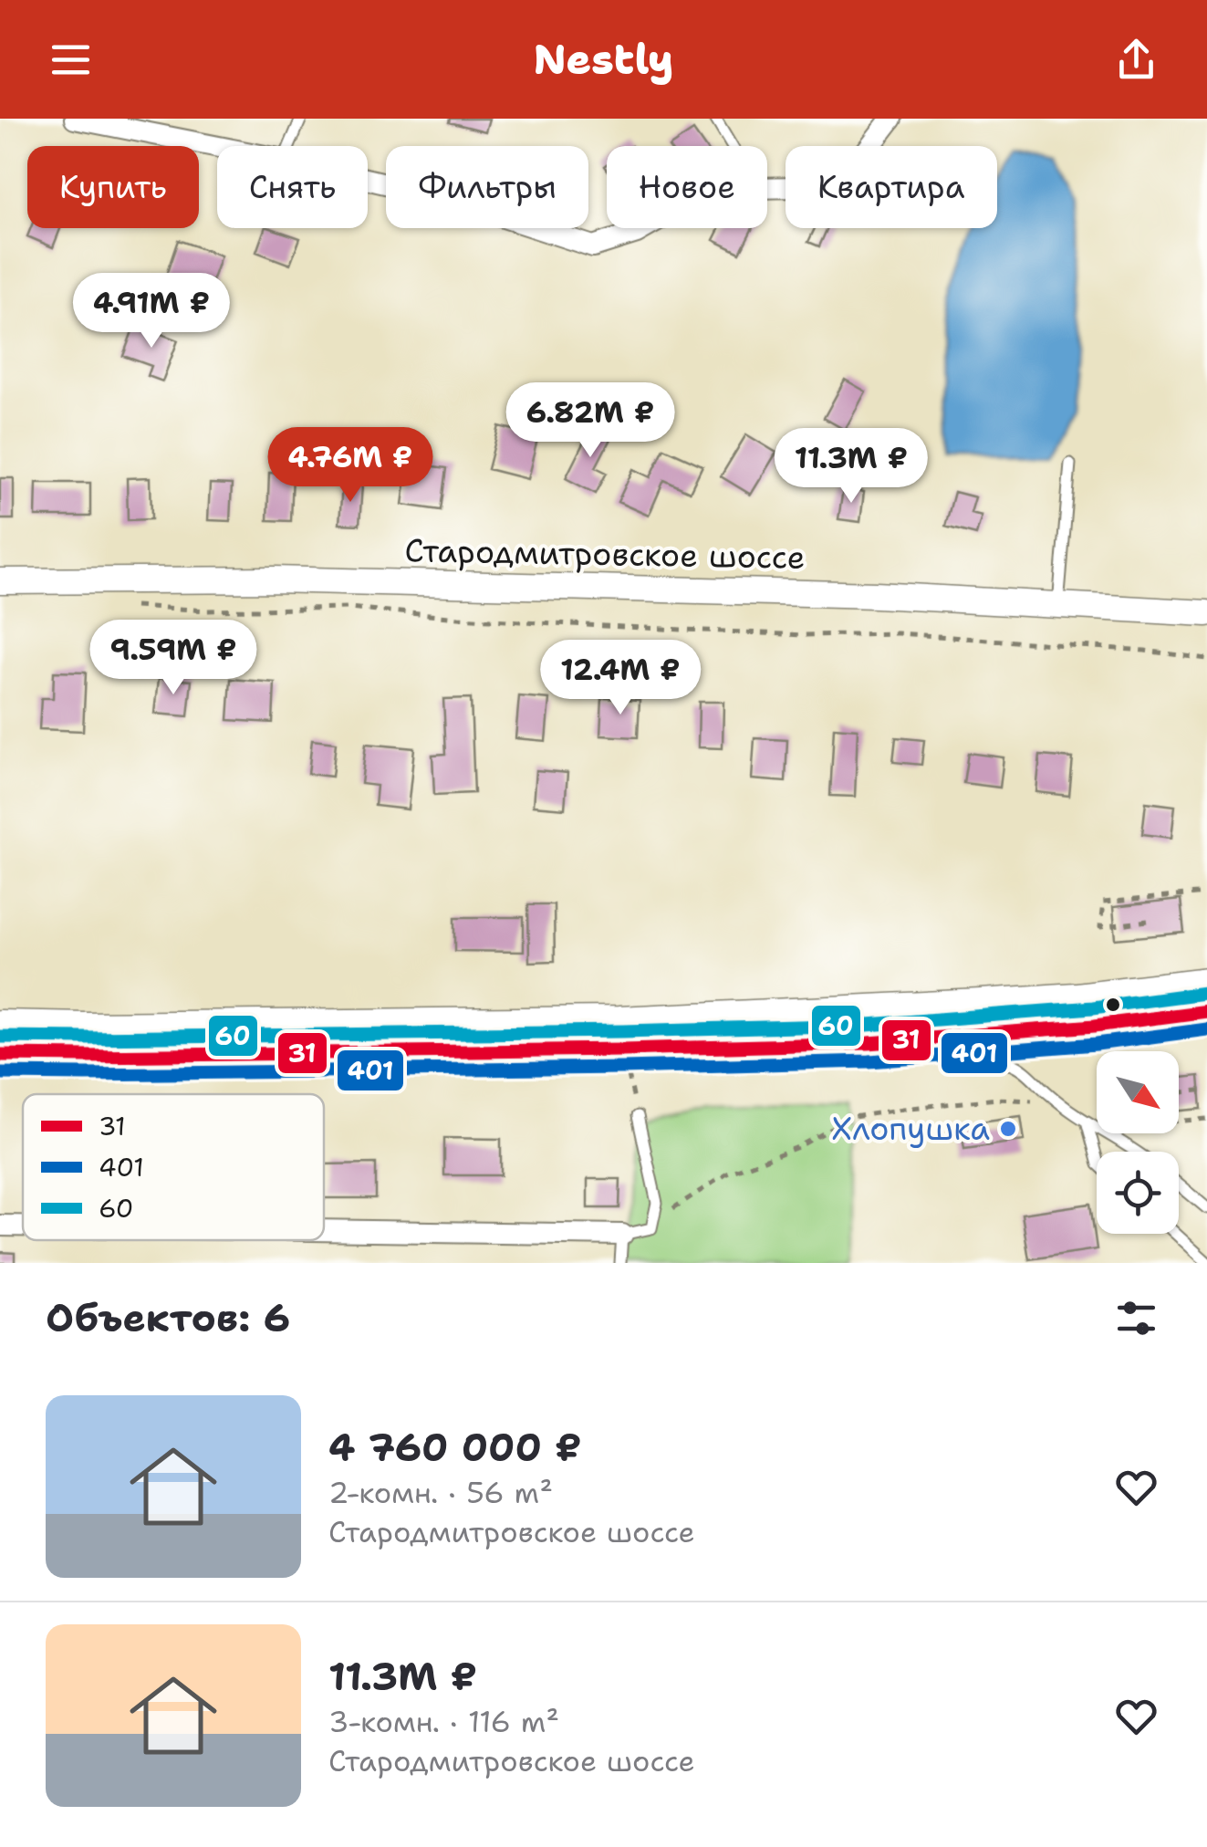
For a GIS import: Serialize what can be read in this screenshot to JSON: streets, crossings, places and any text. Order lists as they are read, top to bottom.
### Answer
{
  "streets": {
    "street": ["Стародмитровское шоссе"]
  },
  "places": ["Хлопушка"],
  "lines": ["transit line 60", "transit line 31", "transit line 401"],
  "legend": ["31", "401", "60"],
  "north": "bottom right",
  "page": {
    "header": "Nestly",
    "chip": [
      "Купить",
      "Снять",
      "Фильтры",
      "Новое",
      "Квартира"
    ],
    "price": [
      "4.91M ₽",
      "6.82M ₽",
      "4.76M ₽",
      "11.3M ₽",
      "9.59M ₽",
      "12.4M ₽"
    ],
    "heading": "Объектов: 6",
    "list": [
      {
        "name": "4 760 000 ₽",
        "note": "2-комн. · 56 m² · Стародмитровское шоссе"
      },
      {
        "name": "11.3M ₽",
        "note": "3-комн. · 116 m² · Стародмитровское шоссе"
      }
    ]
  }
}
